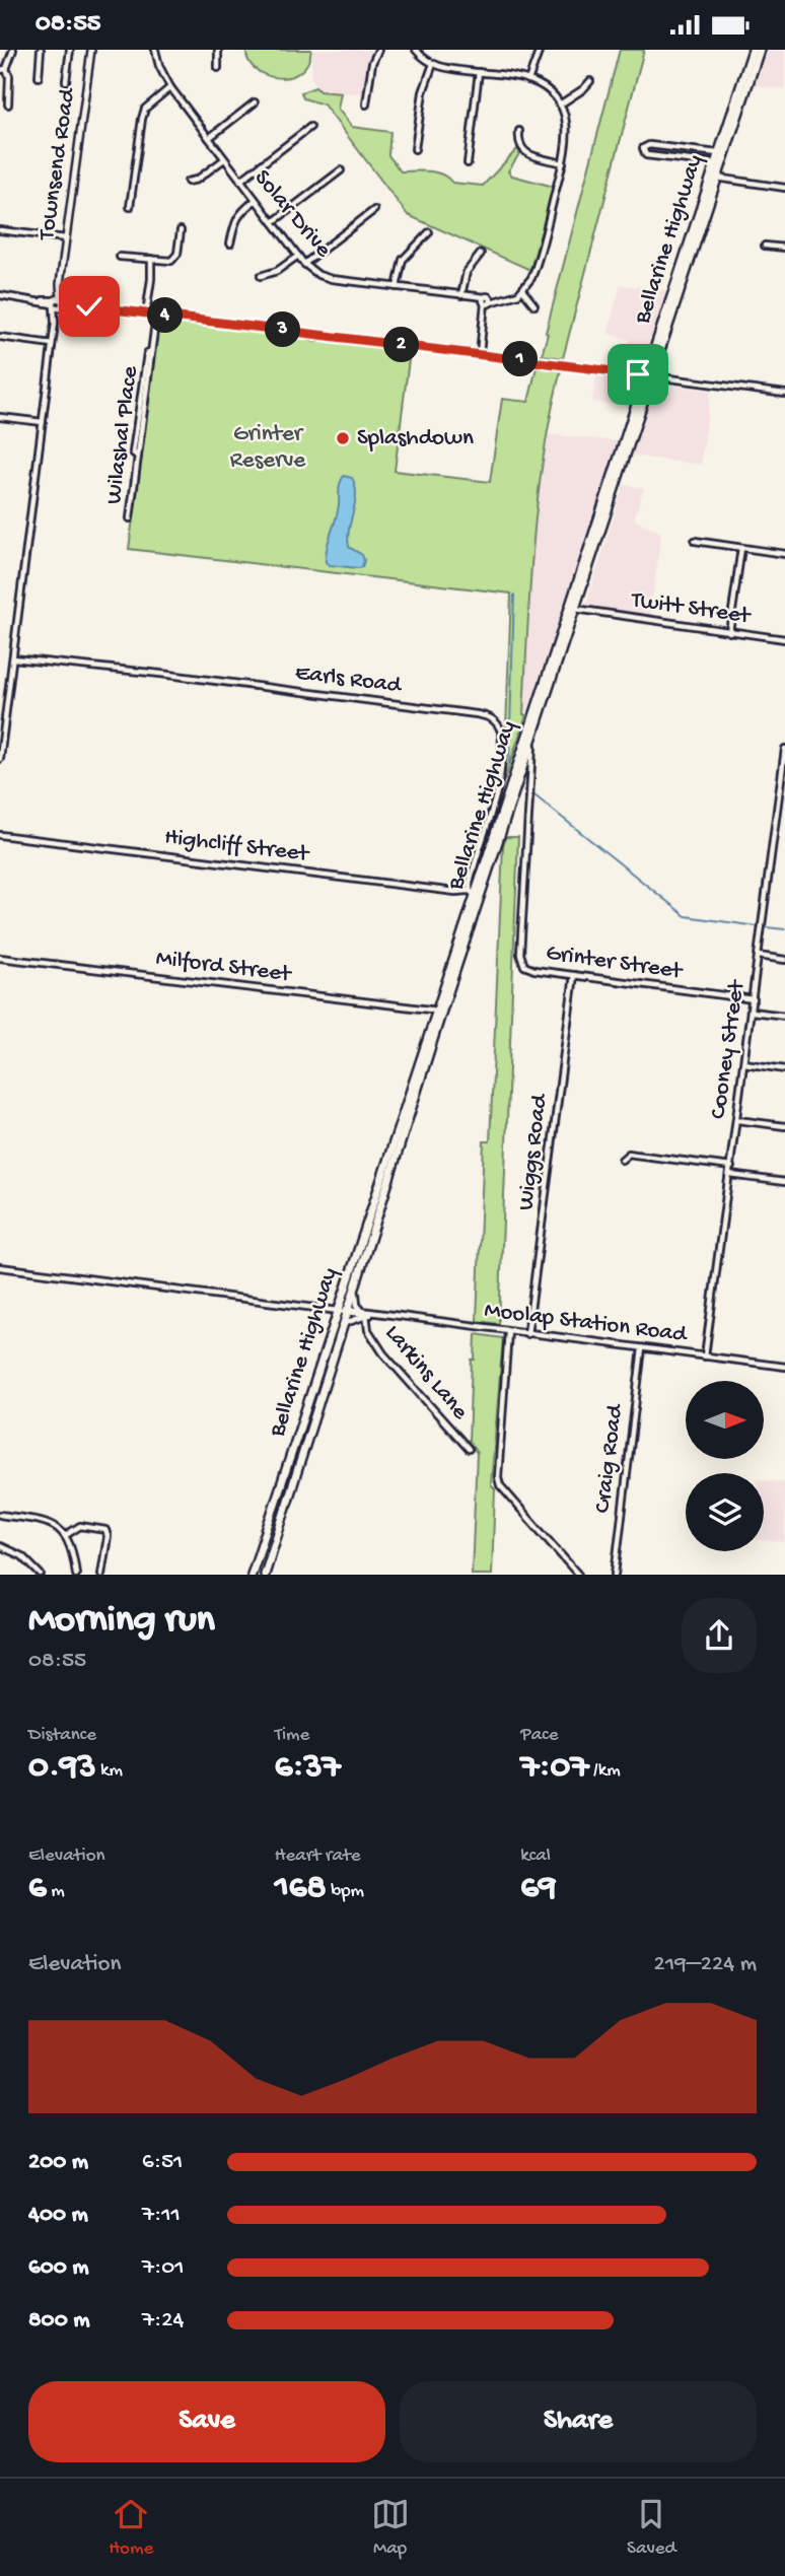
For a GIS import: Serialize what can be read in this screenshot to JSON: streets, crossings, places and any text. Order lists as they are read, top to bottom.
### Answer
{
  "streets": {
    "highway": ["Bellarine Highway"],
    "main road": ["Townsend Road"],
    "street": [
      "Solar Drive",
      "Wilashal Place",
      "Twitt Street",
      "Earls Road",
      "Highcliff Street",
      "Grinter Street",
      "Milford Street",
      "Cooney Street",
      "Wiggs Road",
      "Moolap Station Road",
      "Larkins Lane",
      "Craig Road"
    ]
  },
  "crossings": [
    ["Townsend Road", "Earls Road"],
    ["Bellarine Highway", "Twitt Street"],
    ["Bellarine Highway", "Earls Road"],
    ["Bellarine Highway", "Highcliff Street"],
    ["Bellarine Highway", "Grinter Street"],
    ["Bellarine Highway", "Milford Street"],
    ["Bellarine Highway", "Moolap Station Road"],
    ["Bellarine Highway", "Larkins Lane"],
    ["Earls Road", "Highcliff Street"],
    ["Grinter Street", "Cooney Street"],
    ["Grinter Street", "Wiggs Road"],
    ["Cooney Street", "Moolap Station Road"],
    ["Wiggs Road", "Moolap Station Road"],
    ["Moolap Station Road", "Larkins Lane"],
    ["Moolap Station Road", "Craig Road"]
  ],
  "parks": ["Grinter Reserve"],
  "places": ["Splashdown"],
  "north": "right",
  "page": {
    "status": "08:55",
    "pins": [
      "4",
      "3",
      "2",
      "1"
    ],
    "heading": ["Morning run", "08:55"],
    "stats": [
      ["Distance", "0.93 km"],
      ["Time", "6:37"],
      ["Pace", "7:07 /km"],
      ["Elevation", "6 m"],
      ["Heart rate", "168 bpm"],
      ["kcal", "69"]
    ],
    "chart": ["Elevation", "219–224 m"],
    "list": [
      {
        "name": "200 m",
        "note": "6:51"
      },
      {
        "name": "400 m",
        "note": "7:11"
      },
      {
        "name": "600 m",
        "note": "7:01"
      },
      {
        "name": "800 m",
        "note": "7:24"
      }
    ],
    "buttons": ["Save", "Share"],
    "tabs": ["Home", "Map", "Saved"]
  }
}
